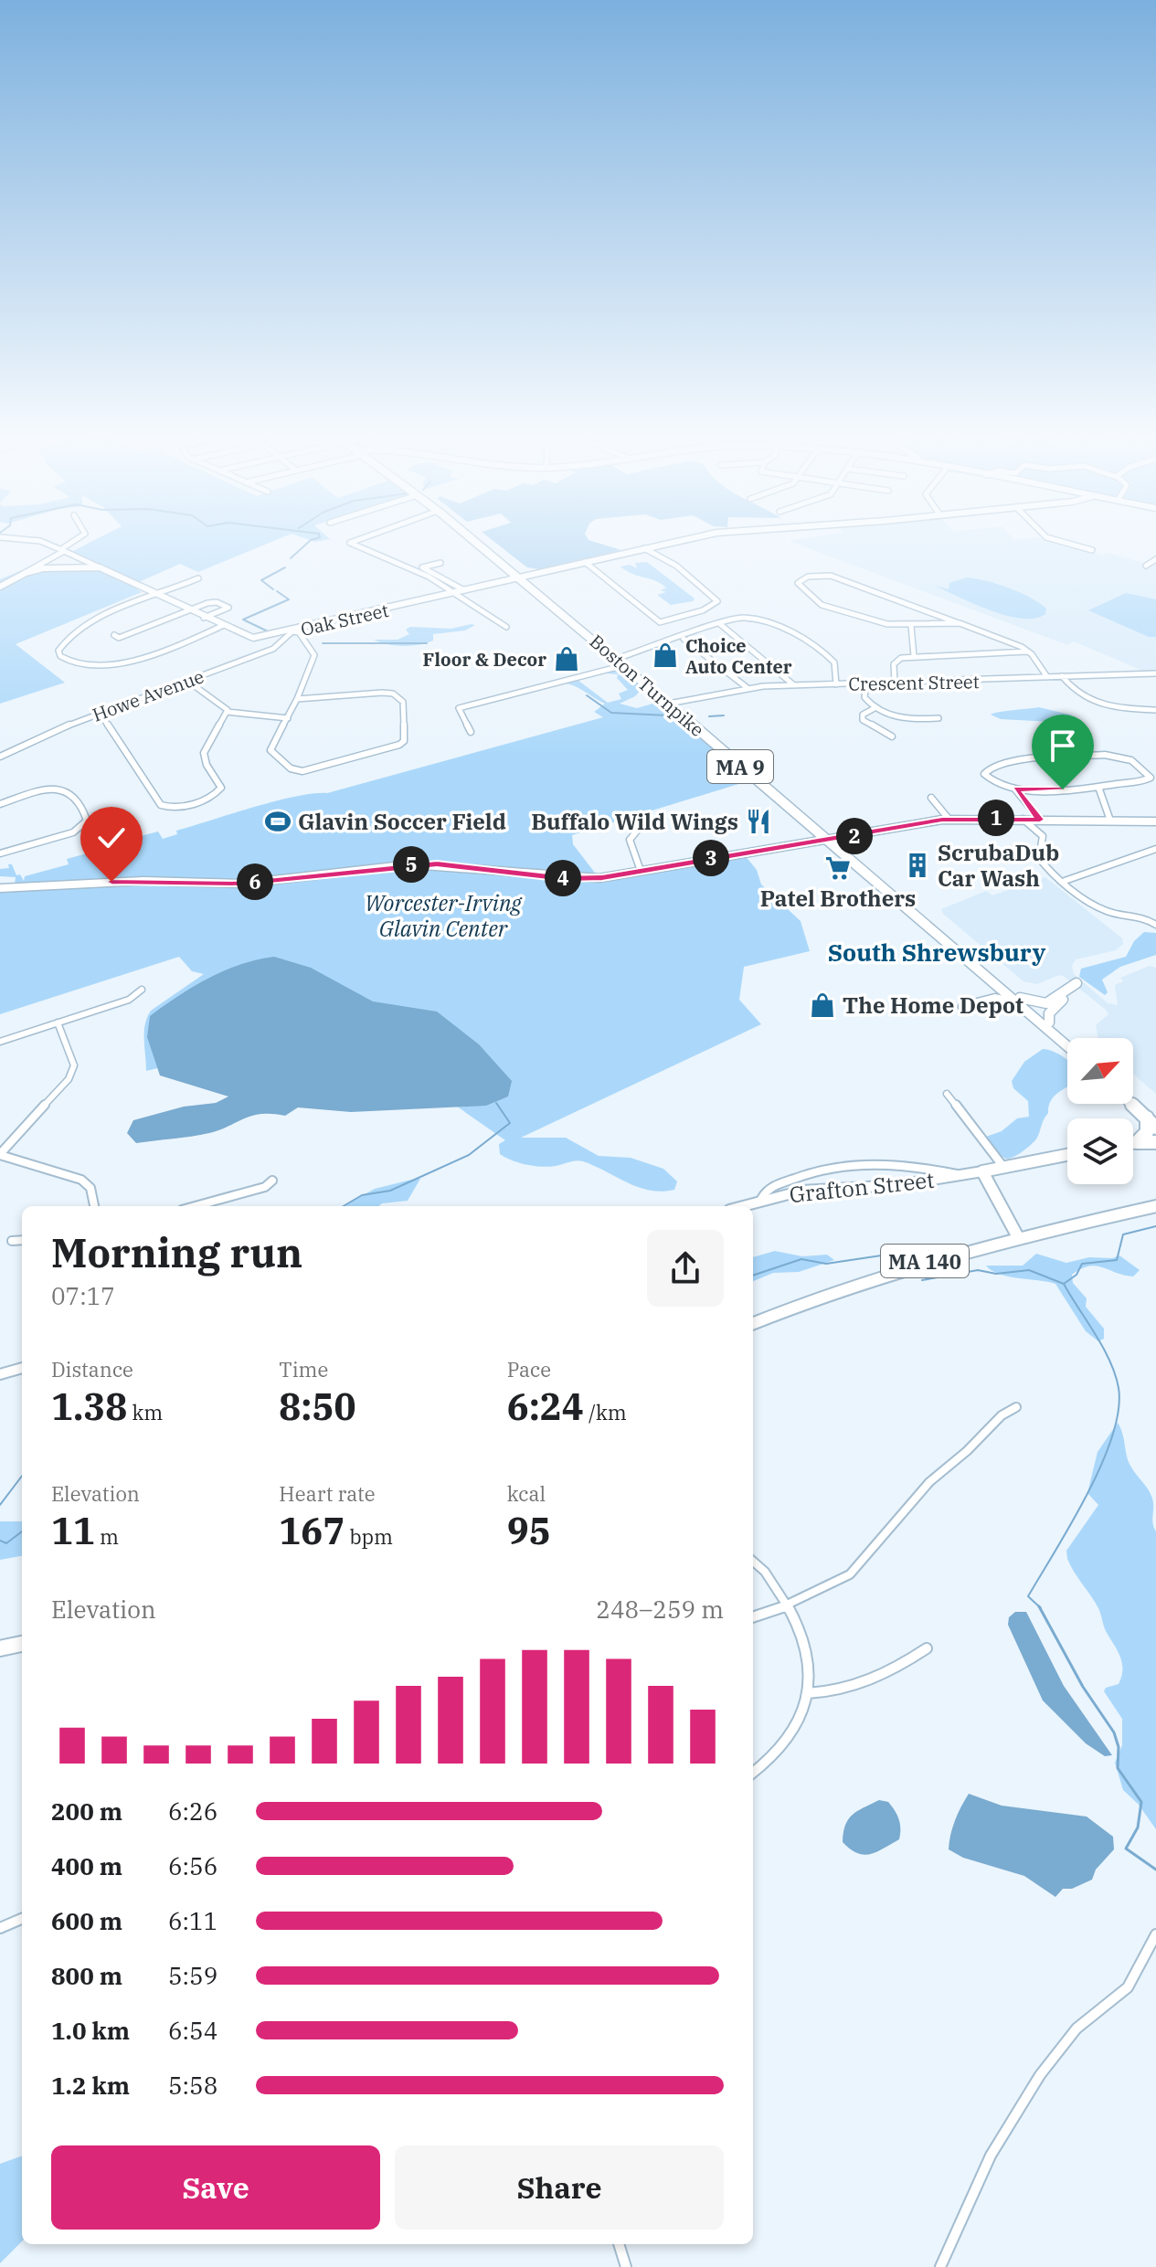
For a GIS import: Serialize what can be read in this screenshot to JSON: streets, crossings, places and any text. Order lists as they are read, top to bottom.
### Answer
{
  "streets": {
    "highway": ["Boston Turnpike", "MA 9"],
    "main road": ["Grafton Street", "MA 140"],
    "street": ["Oak Street", "Crescent Street", "Howe Avenue"]
  },
  "crossings": [
    ["Oak Street", "Boston Turnpike"],
    ["Oak Street", "Howe Avenue"],
    ["Crescent Street", "Boston Turnpike"]
  ],
  "districts": ["South Shrewsbury"],
  "parks": ["Worcester-Irving Glavin Center"],
  "places": {
    "shop": ["Choice Auto Center", "Floor & Decor", "The Home Depot"],
    "sports": ["Glavin Soccer Field"],
    "restaurant": ["Buffalo Wild Wings"],
    "building": ["ScrubaDub Car Wash"],
    "supermarket": ["Patel Brothers"]
  },
  "north": "top right",
  "page": {
    "pins": [
      "1",
      "2",
      "3",
      "5",
      "4",
      "6"
    ],
    "heading": ["Morning run", "07:17"],
    "stats": [
      ["Distance", "1.38 km"],
      ["Time", "8:50"],
      ["Pace", "6:24 /km"],
      ["Elevation", "11 m"],
      ["Heart rate", "167 bpm"],
      ["kcal", "95"]
    ],
    "chart": ["Elevation", "248–259 m"],
    "list": [
      {
        "name": "200 m",
        "note": "6:26"
      },
      {
        "name": "400 m",
        "note": "6:56"
      },
      {
        "name": "600 m",
        "note": "6:11"
      },
      {
        "name": "800 m",
        "note": "5:59"
      },
      {
        "name": "1.0 km",
        "note": "6:54"
      },
      {
        "name": "1.2 km",
        "note": "5:58"
      }
    ],
    "buttons": ["Save", "Share"]
  }
}
